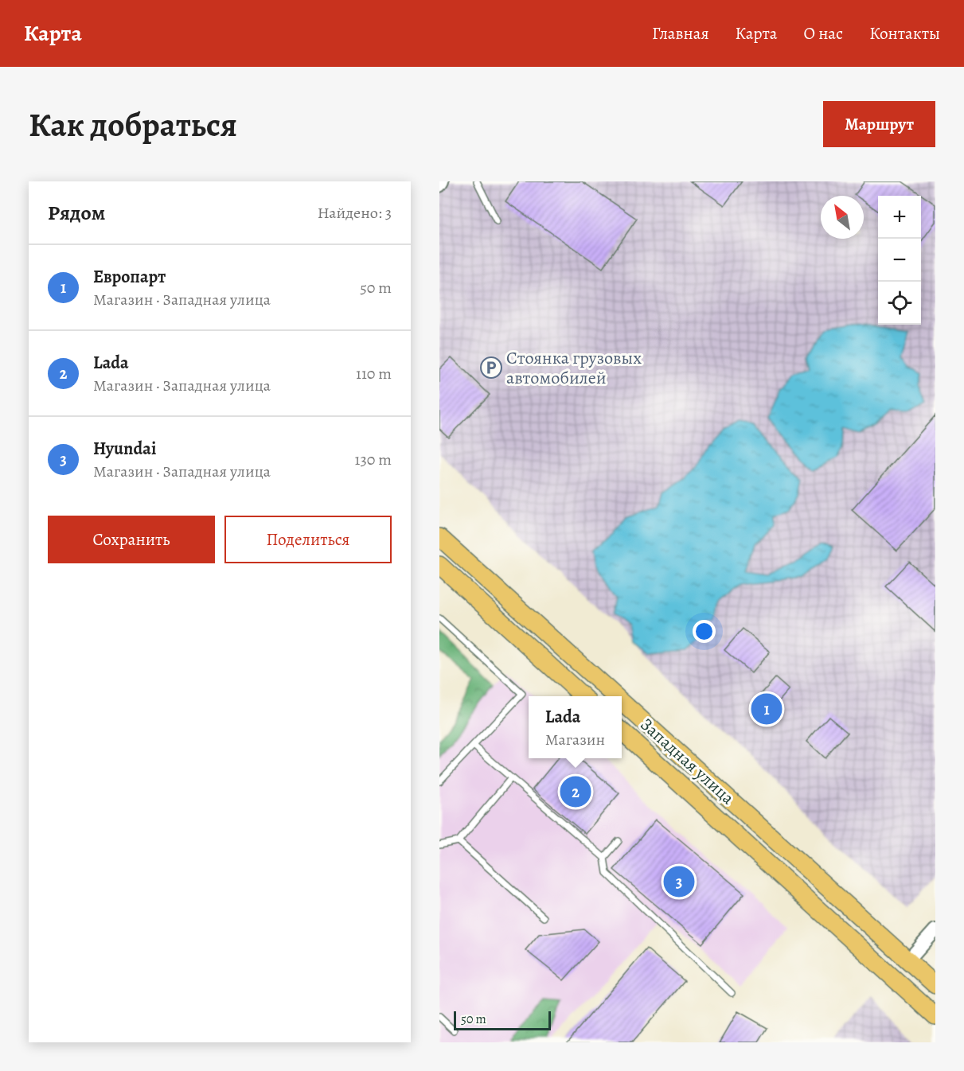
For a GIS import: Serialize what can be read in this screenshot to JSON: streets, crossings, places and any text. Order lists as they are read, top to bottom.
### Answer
{
  "streets": {
    "main road": ["Западная улица"]
  },
  "places": {
    "parking": ["Стоянка грузовых автомобилей"]
  },
  "scale_bar": "50 m",
  "north": "top left",
  "page": {
    "header": "Карта",
    "nav": [
      "Главная",
      "Карта",
      "О нас",
      "Контакты"
    ],
    "buttons": [
      "Маршрут",
      ["Сохранить", "Поделиться"]
    ],
    "title": "Как добраться",
    "heading": ["Рядом", "Найдено: 3"],
    "map_buttons": ["+", "−"],
    "list": [
      {
        "mark": "1",
        "name": "Европарт",
        "note": "Магазин · Западная улица",
        "value": "50 m"
      },
      {
        "mark": "2",
        "name": "Lada",
        "note": "Магазин · Западная улица",
        "value": "110 m"
      },
      {
        "mark": "3",
        "name": "Hyundai",
        "note": "Магазин · Западная улица",
        "value": "130 m"
      }
    ],
    "pins": ["1", "2", "3"],
    "popup": ["Lada", "Магазин"],
    "scale": "50 m"
  }
}
